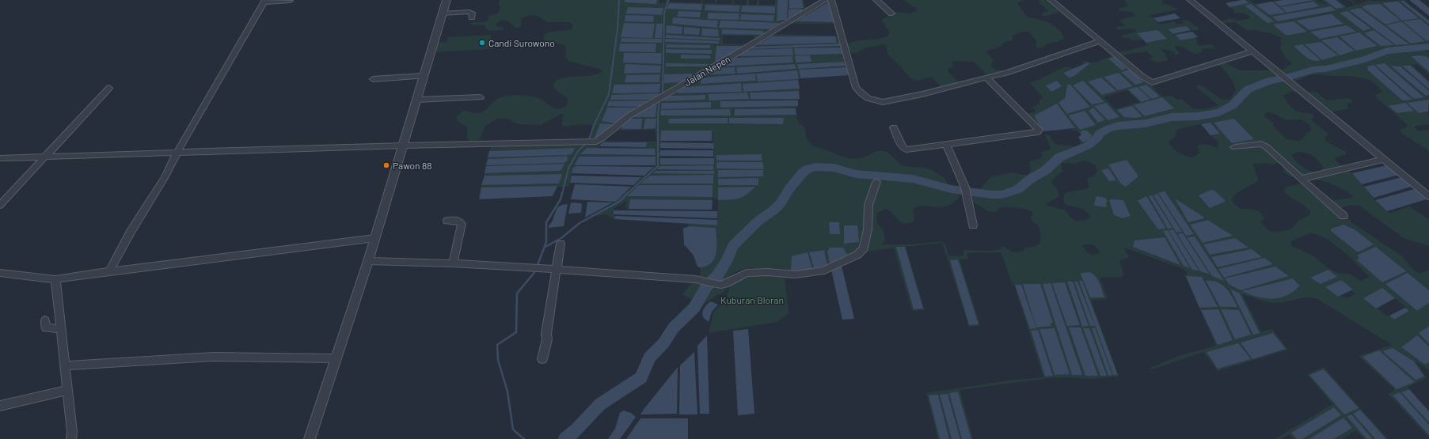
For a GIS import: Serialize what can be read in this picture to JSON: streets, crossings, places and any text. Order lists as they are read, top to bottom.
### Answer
{
  "streets": {
    "street": ["Jalan Nepen"]
  },
  "parks": ["Kuburan Bloran"],
  "places": ["Candi Surowono", "Pawon 88"]
}
